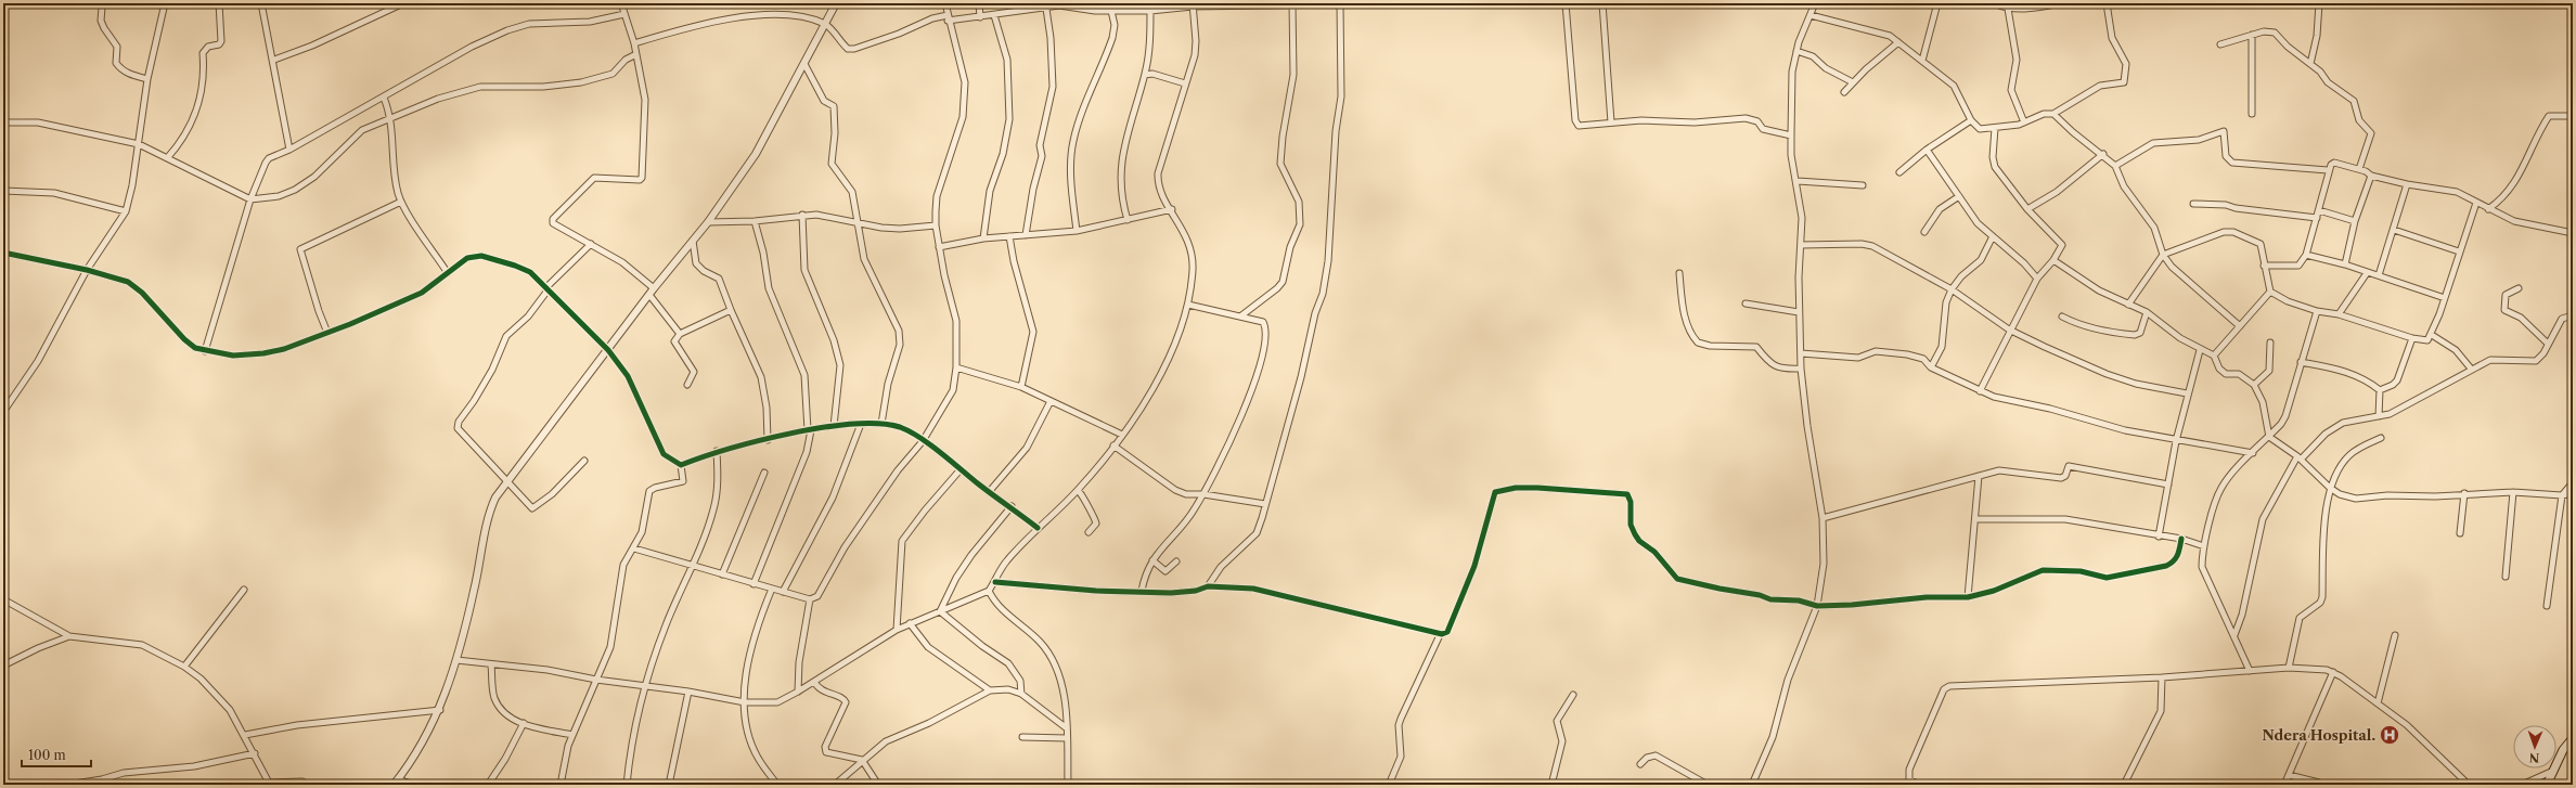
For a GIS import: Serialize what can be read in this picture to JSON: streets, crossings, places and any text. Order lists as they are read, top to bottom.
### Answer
{
  "places": {
    "hospital": ["Ndera Hospital."]
  },
  "scale_bar": "100 m",
  "north": "bottom"
}
